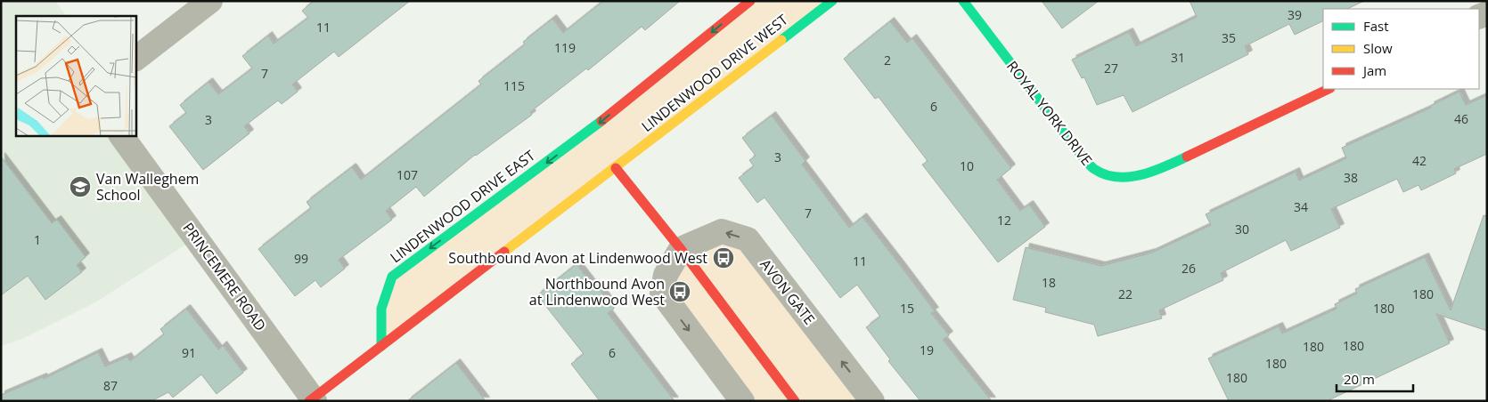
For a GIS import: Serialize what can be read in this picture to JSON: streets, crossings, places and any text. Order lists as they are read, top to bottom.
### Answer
{
  "streets": {
    "street": [
      "LINDENWOOD DRIVE WEST",
      "ROYAL YORK DRIVE",
      "LINDENWOOD DRIVE EAST",
      "PRINCEMERE ROAD",
      "AVON GATE"
    ]
  },
  "places": {
    "school or university": ["Van Walleghem School"],
    "bus stop": ["Southbound Avon at Lindenwood West", "Northbound Avon at Lindenwood West"]
  },
  "house_numbers": [
    "39",
    "11",
    "35",
    "119",
    "31",
    "2",
    "27",
    "7",
    "115",
    "6",
    "46",
    "3",
    "3",
    "42",
    "10",
    "107",
    "38",
    "34",
    "7",
    "12",
    "30",
    "1",
    "99",
    "11",
    "26",
    "18",
    "22",
    "180",
    "15",
    "180",
    "180",
    "180",
    "19",
    "91",
    "6",
    "180",
    "180",
    "87"
  ],
  "legend": ["Fast", "Slow", "Jam"],
  "scale_bar": "20 m"
}
